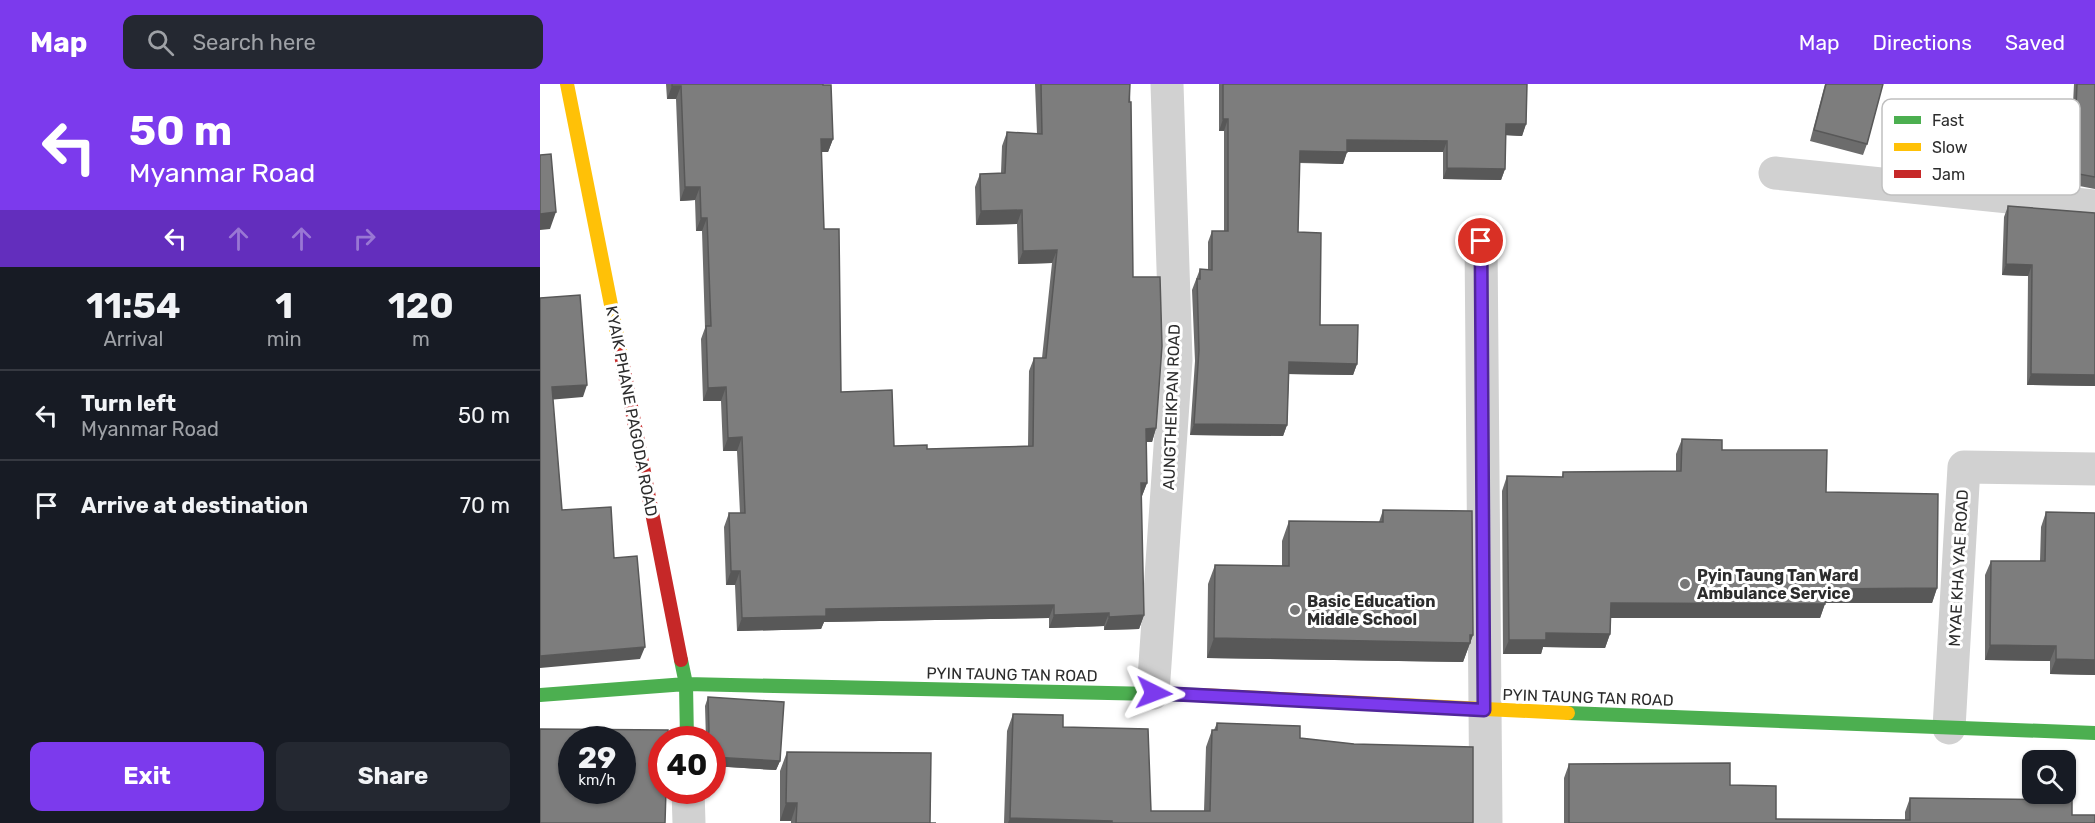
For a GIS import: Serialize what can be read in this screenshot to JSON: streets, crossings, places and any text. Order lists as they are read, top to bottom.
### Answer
{
  "streets": {
    "street": [
      "AUNGTHEIKPAN ROAD",
      "KYAIK PHANE PAGODA ROAD",
      "MYAE KHA YAE ROAD",
      "PYIN TAUNG TAN ROAD"
    ]
  },
  "crossings": [
    ["AUNGTHEIKPAN ROAD", "PYIN TAUNG TAN ROAD"],
    ["KYAIK PHANE PAGODA ROAD", "PYIN TAUNG TAN ROAD"],
    ["MYAE KHA YAE ROAD", "PYIN TAUNG TAN ROAD"]
  ],
  "places": ["Pyin Taung Tan Ward Ambulance Service", "Basic Education Middle School"],
  "legend": ["Fast", "Slow", "Jam"],
  "page": {
    "header": "Map",
    "search": "Search here",
    "nav": ["Map", "Directions", "Saved"],
    "turn": ["50 m", "Myanmar Road"],
    "eta": [
      "11:54",
      "Arrival",
      "1",
      "min",
      "120",
      "m"
    ],
    "list": [
      {
        "name": "Turn left",
        "note": "Myanmar Road",
        "value": "50 m"
      },
      {
        "name": "Arrive at destination",
        "value": "70 m"
      }
    ],
    "speed": "29 km/h",
    "limit": "40",
    "buttons": ["Exit", "Share"]
  }
}
